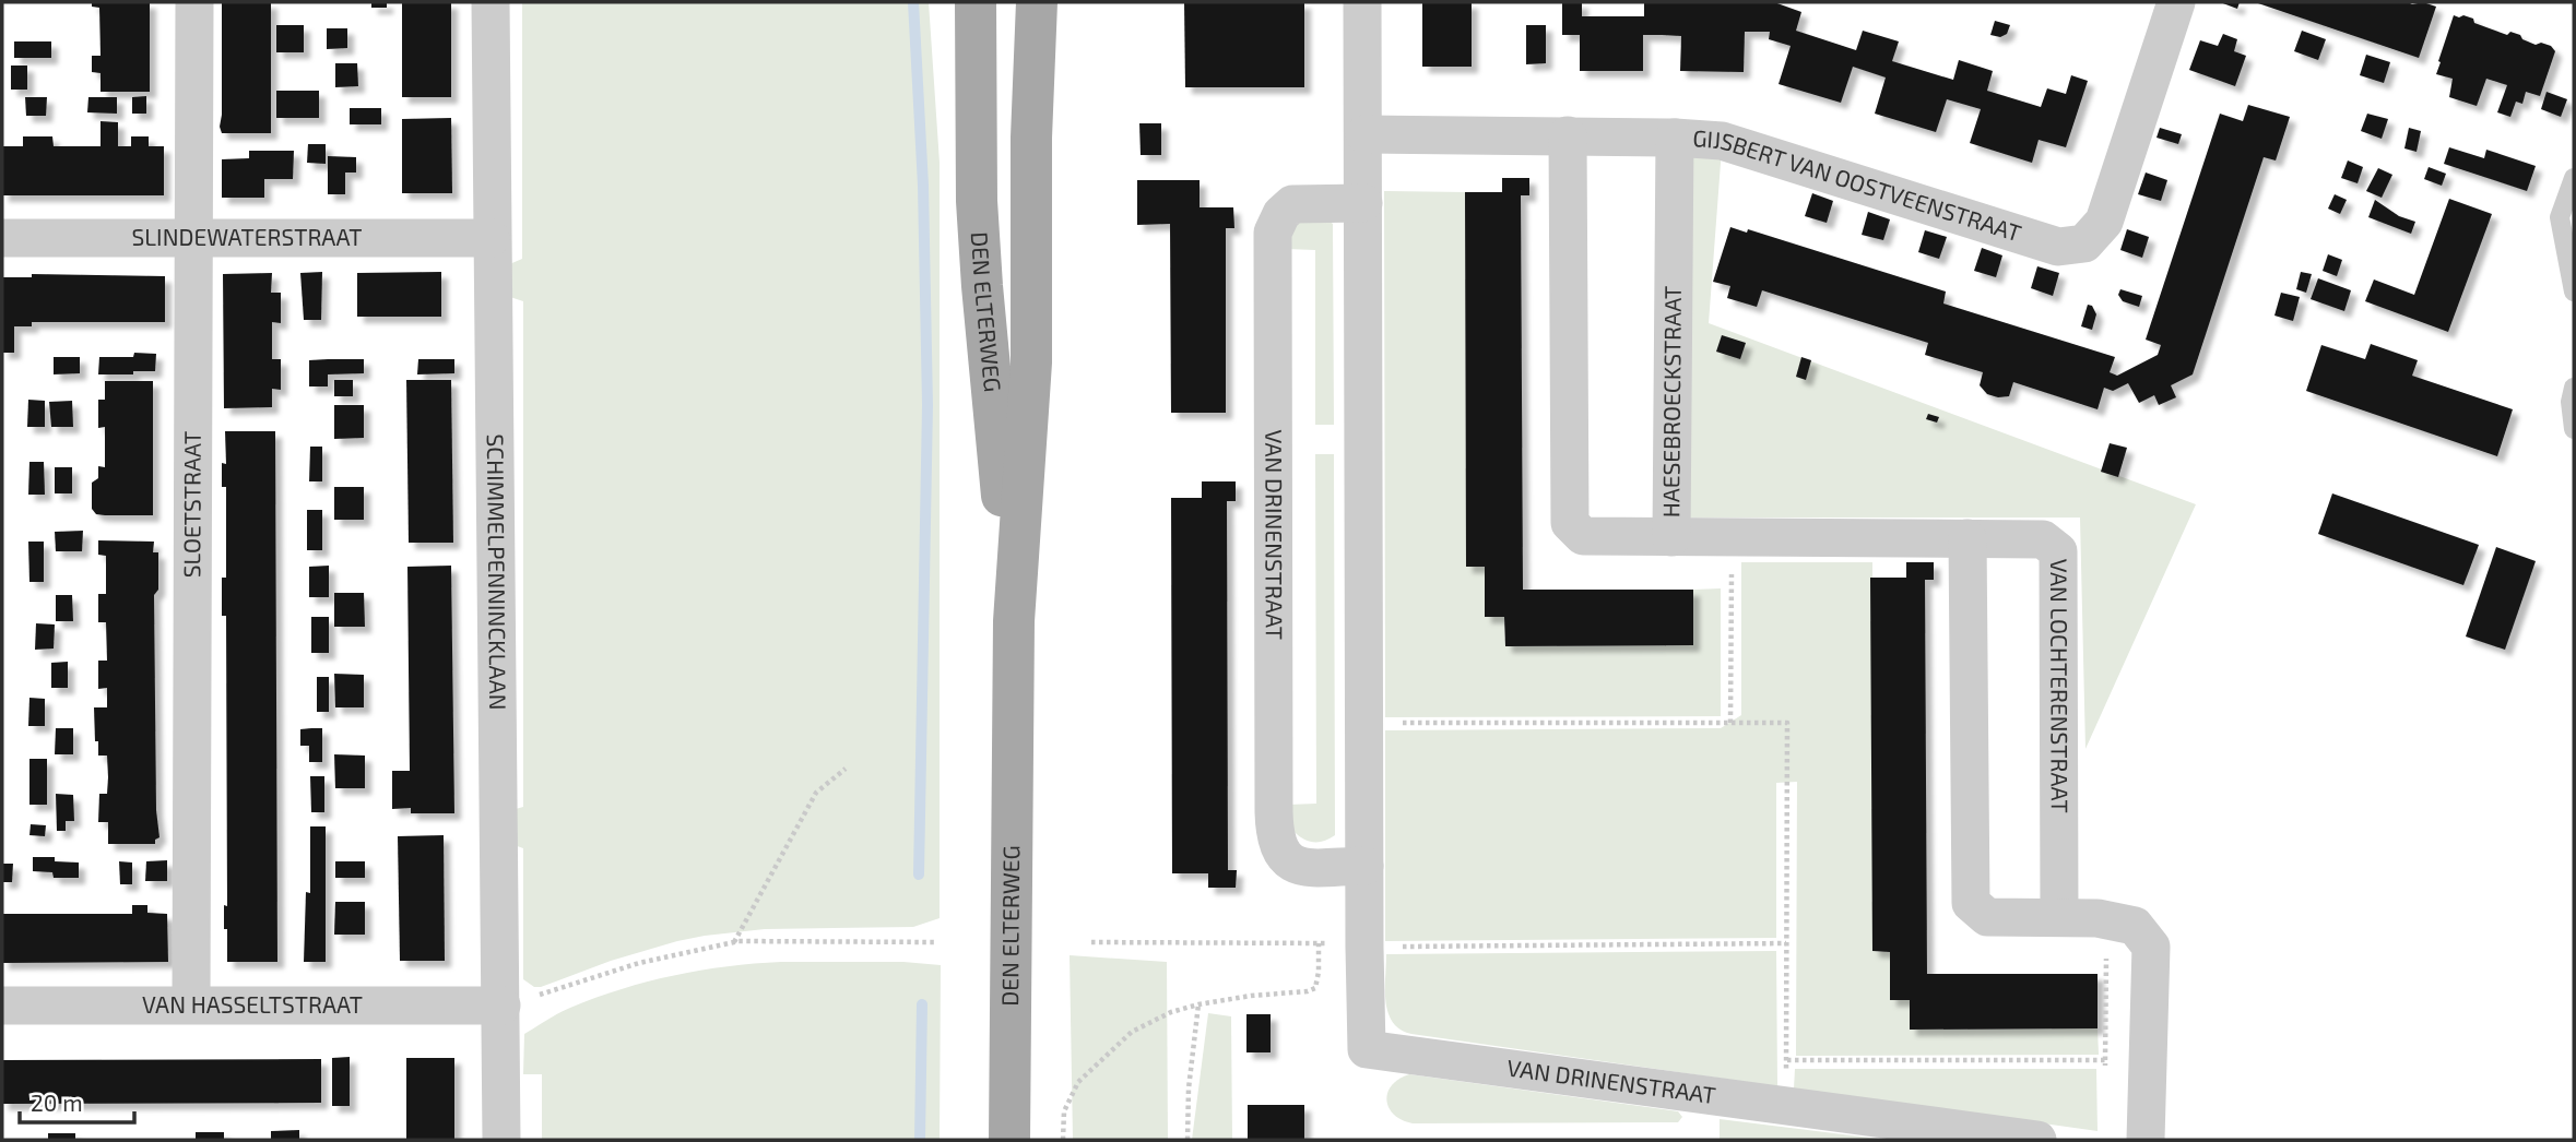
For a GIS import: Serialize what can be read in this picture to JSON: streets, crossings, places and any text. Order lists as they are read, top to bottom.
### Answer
{
  "streets": {
    "main road": ["DEN ELTERWEG"],
    "street": [
      "GIJSBERT VAN OOSTVEENSTRAAT",
      "SLINDEWATERSTRAAT",
      "HAESEBROECKSTRAAT",
      "SLOETSTRAAT",
      "VAN DRINENSTRAAT",
      "SCHIMMELPENNINCKLAAN",
      "VAN LOCHTERENSTRAAT",
      "VAN HASSELTSTRAAT"
    ]
  },
  "crossings": [
    ["GIJSBERT VAN OOSTVEENSTRAAT", "HAESEBROECKSTRAAT"],
    ["GIJSBERT VAN OOSTVEENSTRAAT", "VAN DRINENSTRAAT"],
    ["SLINDEWATERSTRAAT", "SLOETSTRAAT"],
    ["SLINDEWATERSTRAAT", "SCHIMMELPENNINCKLAAN"],
    ["HAESEBROECKSTRAAT", "VAN LOCHTERENSTRAAT"],
    ["SLOETSTRAAT", "VAN HASSELTSTRAAT"],
    ["SCHIMMELPENNINCKLAAN", "VAN HASSELTSTRAAT"]
  ],
  "scale_bar": "20 m"
}
